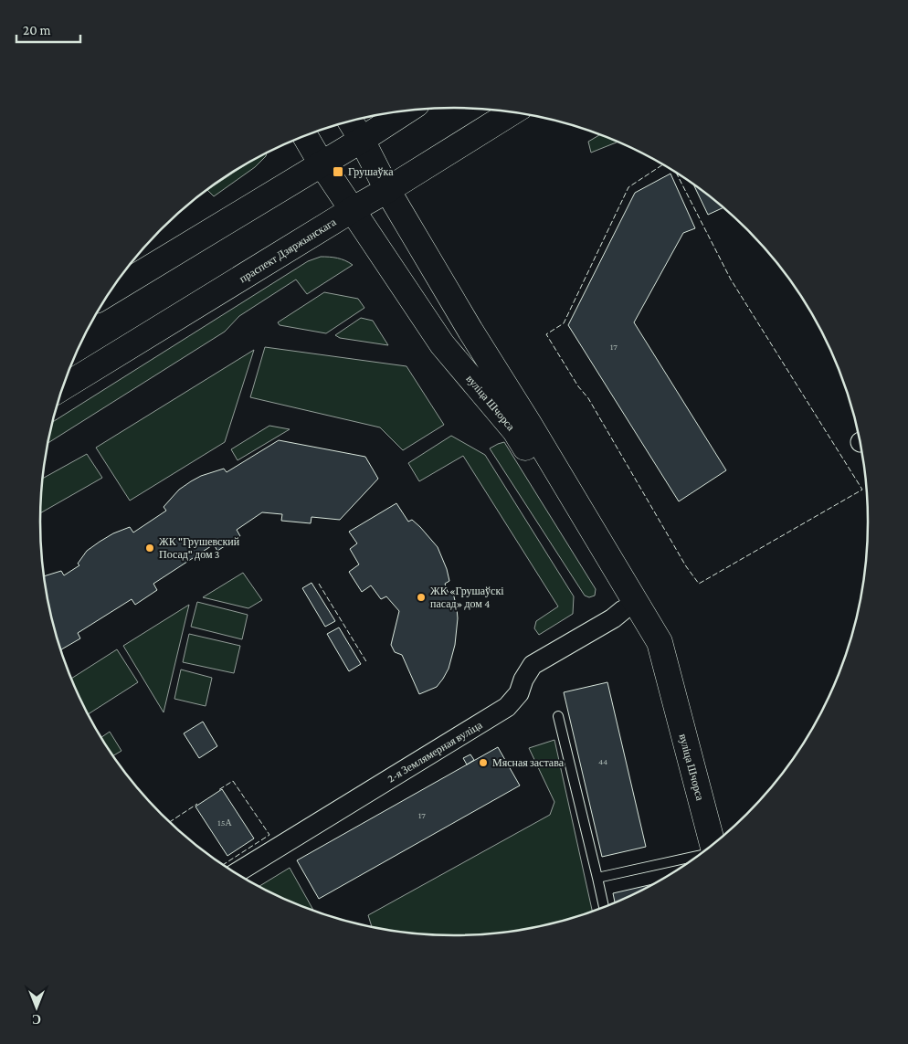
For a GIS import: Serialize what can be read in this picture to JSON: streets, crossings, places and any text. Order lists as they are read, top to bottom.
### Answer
{
  "streets": {
    "street": ["праспект Дзяржынскага", "вуліца Шчорса", "2-я Землямерная вуліца"]
  },
  "crossings": [
    ["праспект Дзяржынскага", "вуліца Шчорса"],
    ["вуліца Шчорса", "2-я Землямерная вуліца"]
  ],
  "places": {
    "transit": ["Грушаўка"],
    "other": ["ЖК \"Грушевский Посад\" дом 3", "ЖК «Грушаўскі пасад» дом 4", "Мясная застава"]
  },
  "house_numbers": [
    "17",
    "44",
    "17",
    "15А"
  ],
  "scale_bar": "20 m",
  "north": "bottom"
}
